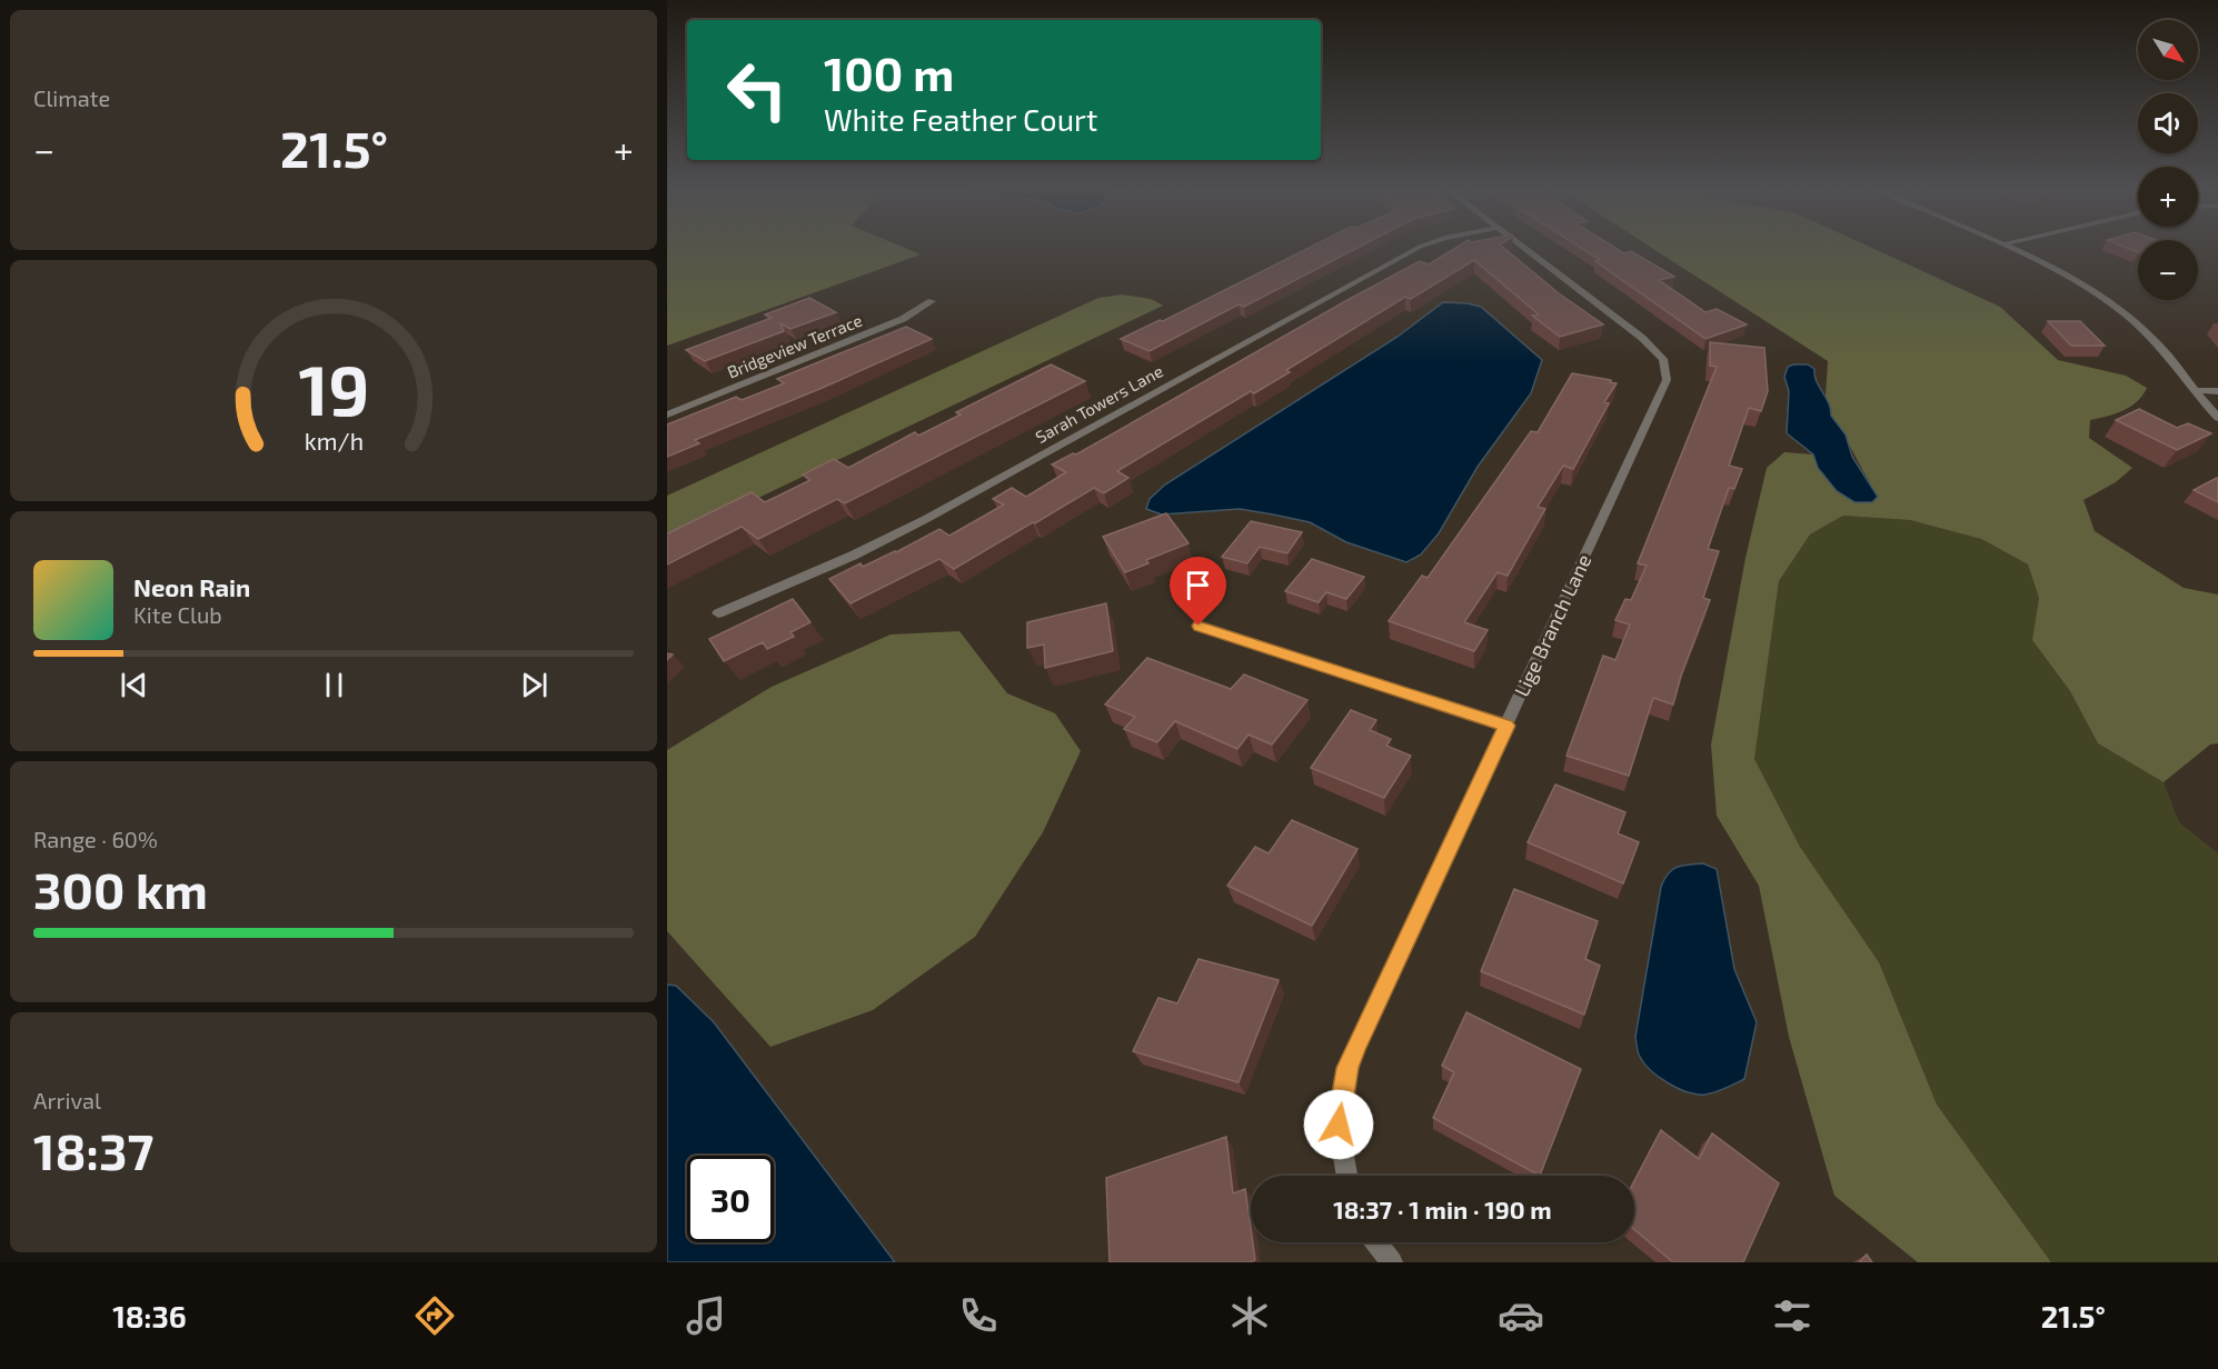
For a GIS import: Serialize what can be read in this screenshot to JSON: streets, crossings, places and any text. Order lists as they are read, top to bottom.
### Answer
{
  "streets": {
    "street": ["Bridgeview Terrace", "Sarah Towers Lane", "Lige Branch Lane"]
  },
  "north": "bottom right",
  "page": {
    "tile": [
      "Climate",
      ["Range · 60%", "300 km"],
      ["Arrival", "18:37"]
    ],
    "map_buttons": ["+", "−"],
    "turn": ["100 m", "White Feather Court"],
    "heat": ["−", "21.5°", "+"],
    "song": ["Neon Rain", "Kite Club"],
    "limit": "30",
    "trip": "18:37 · 1 min · 190 m",
    "tabs": ["18:36", "21.5°"],
    "gauge": ["19", "km/h"]
  }
}
